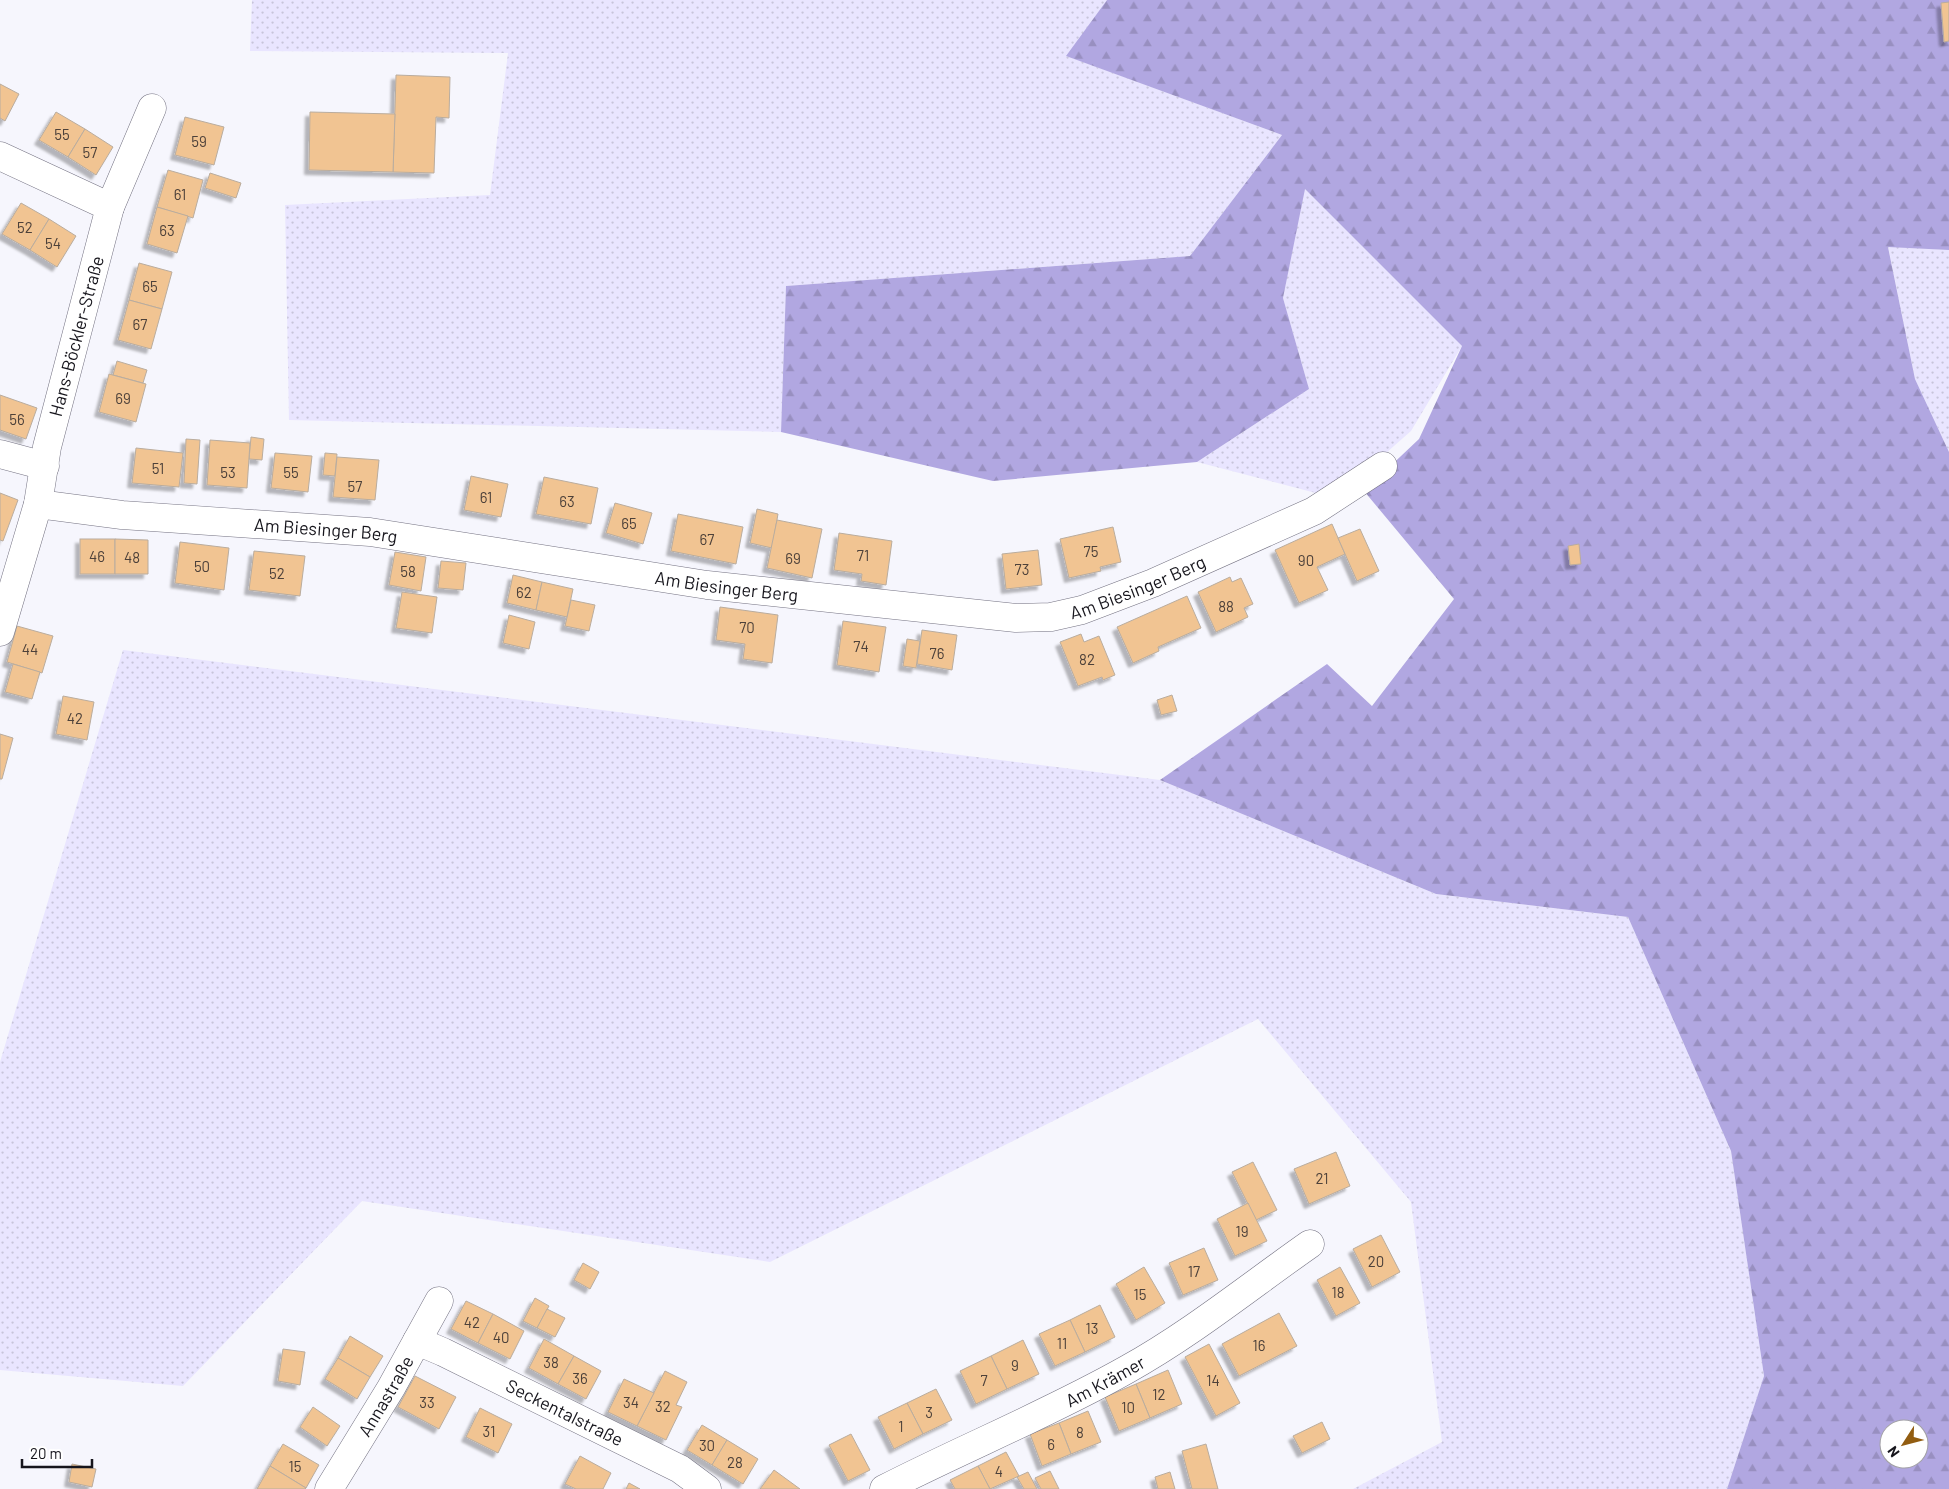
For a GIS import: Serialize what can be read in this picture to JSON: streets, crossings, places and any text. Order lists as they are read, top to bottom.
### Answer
{
  "streets": {
    "street": [
      "Hans-Böckler-Straße",
      "Am Biesinger Berg",
      "Am Krämer",
      "Annastraße",
      "Seckentalstraße"
    ]
  },
  "crossings": [
    ["Annastraße", "Seckentalstraße"]
  ],
  "house_numbers": [
    "55",
    "59",
    "57",
    "61",
    "52",
    "63",
    "54",
    "65",
    "67",
    "69",
    "56",
    "51",
    "53",
    "55",
    "57",
    "61",
    "63",
    "65",
    "67",
    "75",
    "71",
    "46",
    "48",
    "69",
    "90",
    "50",
    "73",
    "58",
    "52",
    "62",
    "88",
    "70",
    "74",
    "44",
    "76",
    "82",
    "42",
    "21",
    "19",
    "20",
    "17",
    "18",
    "15",
    "42",
    "13",
    "40",
    "11",
    "16",
    "38",
    "9",
    "36",
    "7",
    "14",
    "12",
    "33",
    "34",
    "32",
    "10",
    "3",
    "1",
    "31",
    "8",
    "6",
    "30",
    "28",
    "15",
    "4"
  ],
  "scale_bar": "20 m",
  "north": "bottom left"
}
